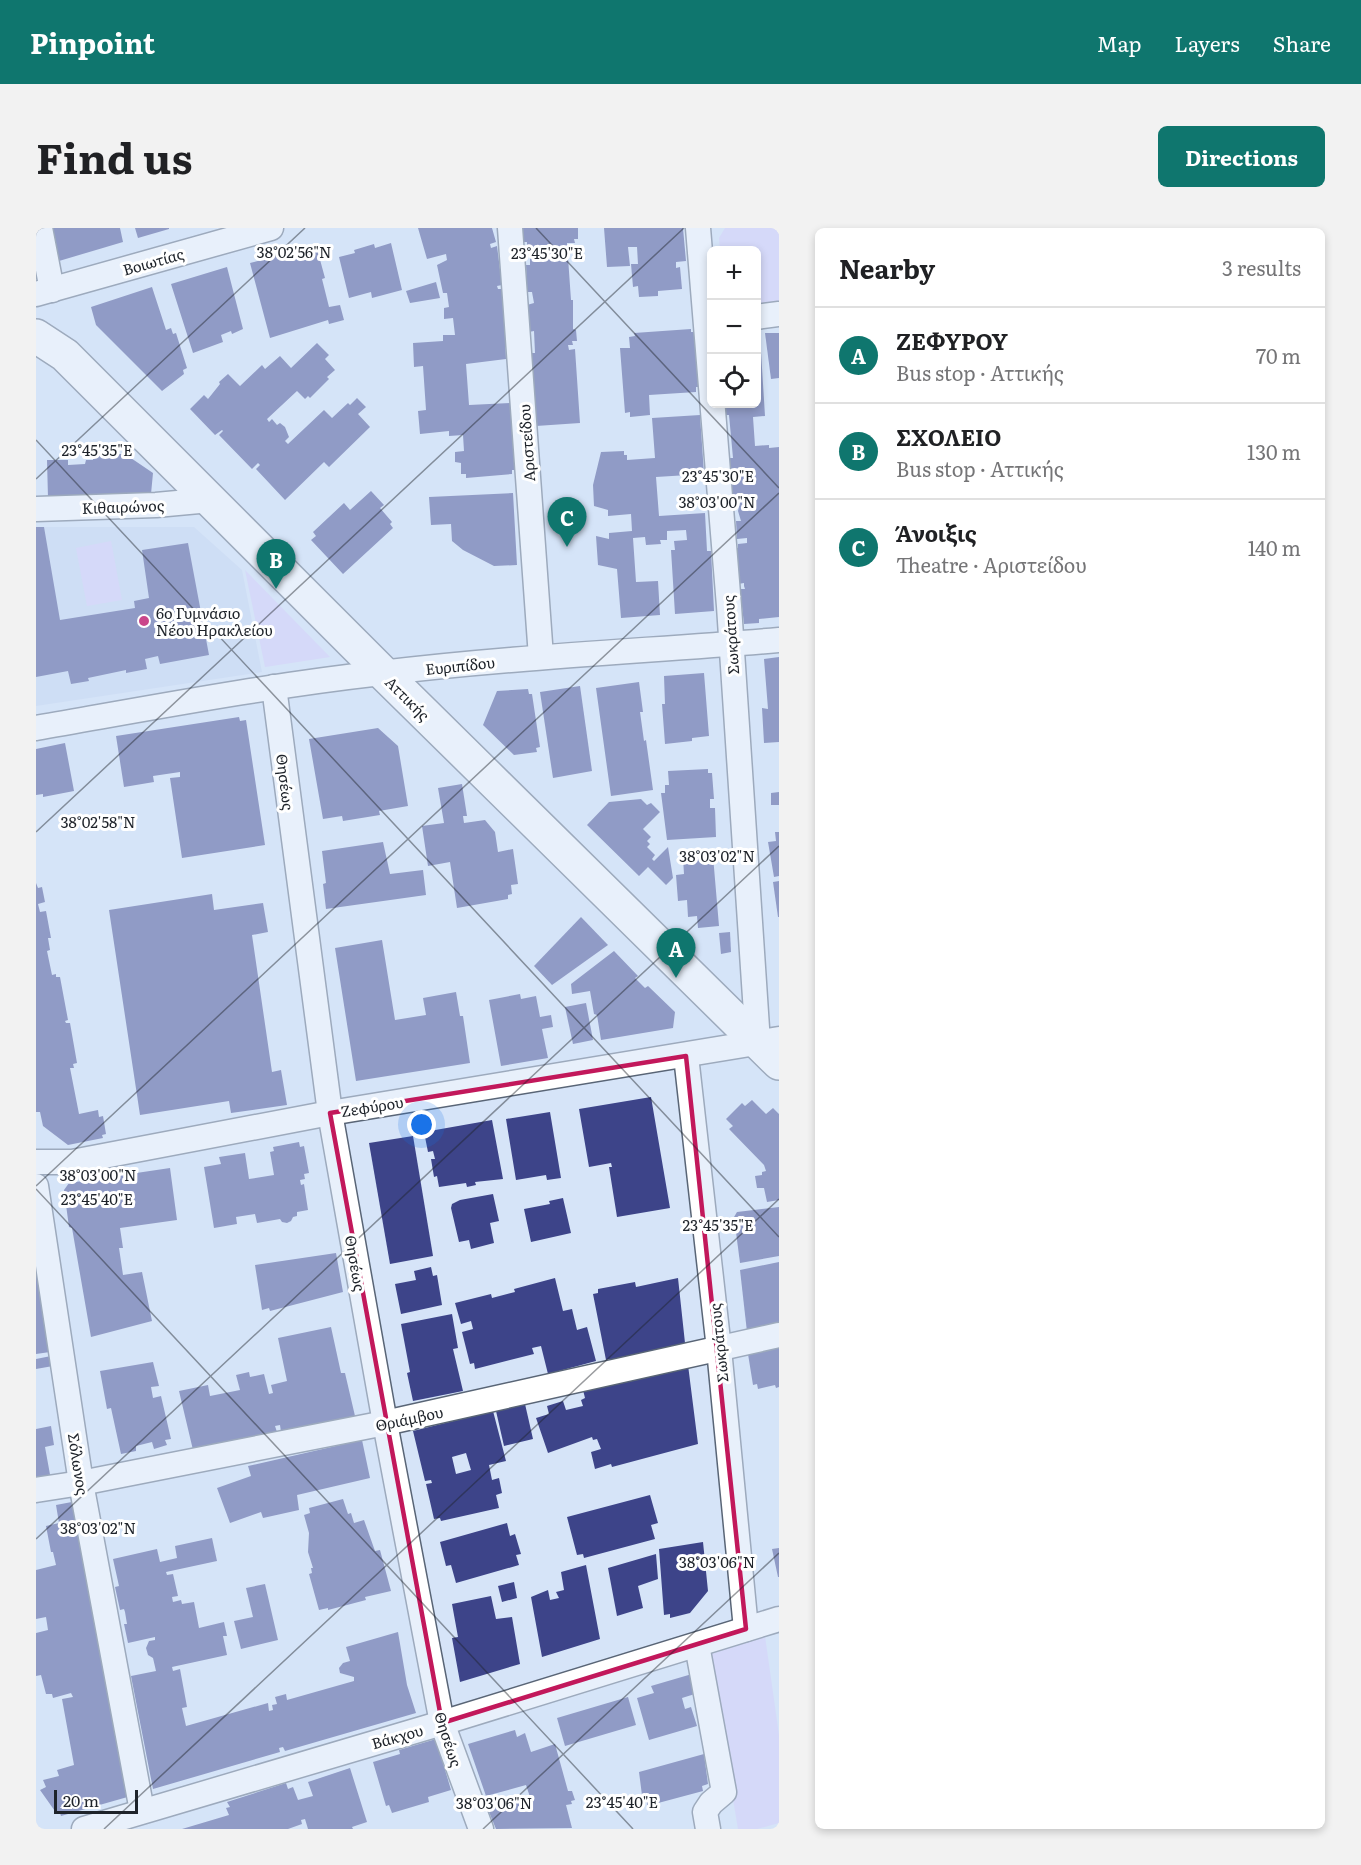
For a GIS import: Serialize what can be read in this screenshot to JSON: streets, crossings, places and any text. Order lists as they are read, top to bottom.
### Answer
{
  "streets": {
    "street": [
      "Βοιωτίας",
      "Αριστείδου",
      "Κιθαιρώνος",
      "Σωκράτους",
      "Ευριπίδου",
      "Αττικής",
      "Θησέως",
      "Ζεφύρου",
      "Θριάμβου",
      "Σόλωνος",
      "Βάκχου"
    ]
  },
  "crossings": [
    ["Αριστείδου", "Ευριπίδου"],
    ["Κιθαιρώνος", "Αττικής"],
    ["Σωκράτους", "Ευριπίδου"],
    ["Σωκράτους", "Αττικής"],
    ["Σωκράτους", "Ζεφύρου"],
    ["Σωκράτους", "Θριάμβου"],
    ["Σωκράτους", "Βάκχου"],
    ["Ευριπίδου", "Αττικής"],
    ["Ευριπίδου", "Θησέως"],
    ["Αττικής", "Ζεφύρου"],
    ["Θησέως", "Ζεφύρου"],
    ["Θησέως", "Θριάμβου"],
    ["Θησέως", "Βάκχου"],
    ["Θριάμβου", "Σόλωνος"],
    ["Σόλωνος", "Βάκχου"]
  ],
  "places": ["6ο Γυμνάσιο Νέου Ηρακλείου"],
  "scale_bar": "20 m",
  "page": {
    "header": "Pinpoint",
    "nav": ["Map", "Layers", "Share"],
    "title": "Find us",
    "buttons": "Directions",
    "heading": ["Nearby", "3 results"],
    "map_buttons": ["+", "−"],
    "list": [
      {
        "mark": "A",
        "name": "ΖΕΦΥΡΟΥ",
        "note": "Bus stop · Αττικής",
        "value": "70 m"
      },
      {
        "mark": "B",
        "name": "ΣΧΟΛΕΙΟ",
        "note": "Bus stop · Αττικής",
        "value": "130 m"
      },
      {
        "mark": "C",
        "name": "Άνοιξις",
        "note": "Theatre · Αριστείδου",
        "value": "140 m"
      }
    ],
    "pins": ["C", "B", "A"],
    "scale": "20 m"
  },
  "coordinates": [
    "38°02'56\"N",
    "23°45'30\"E",
    "23°45'35\"E",
    "38°03'00\"N",
    "38°02'58\"N",
    "38°03'02\"N",
    "23°45'40\"E",
    "38°03'06\"N"
  ]
}
